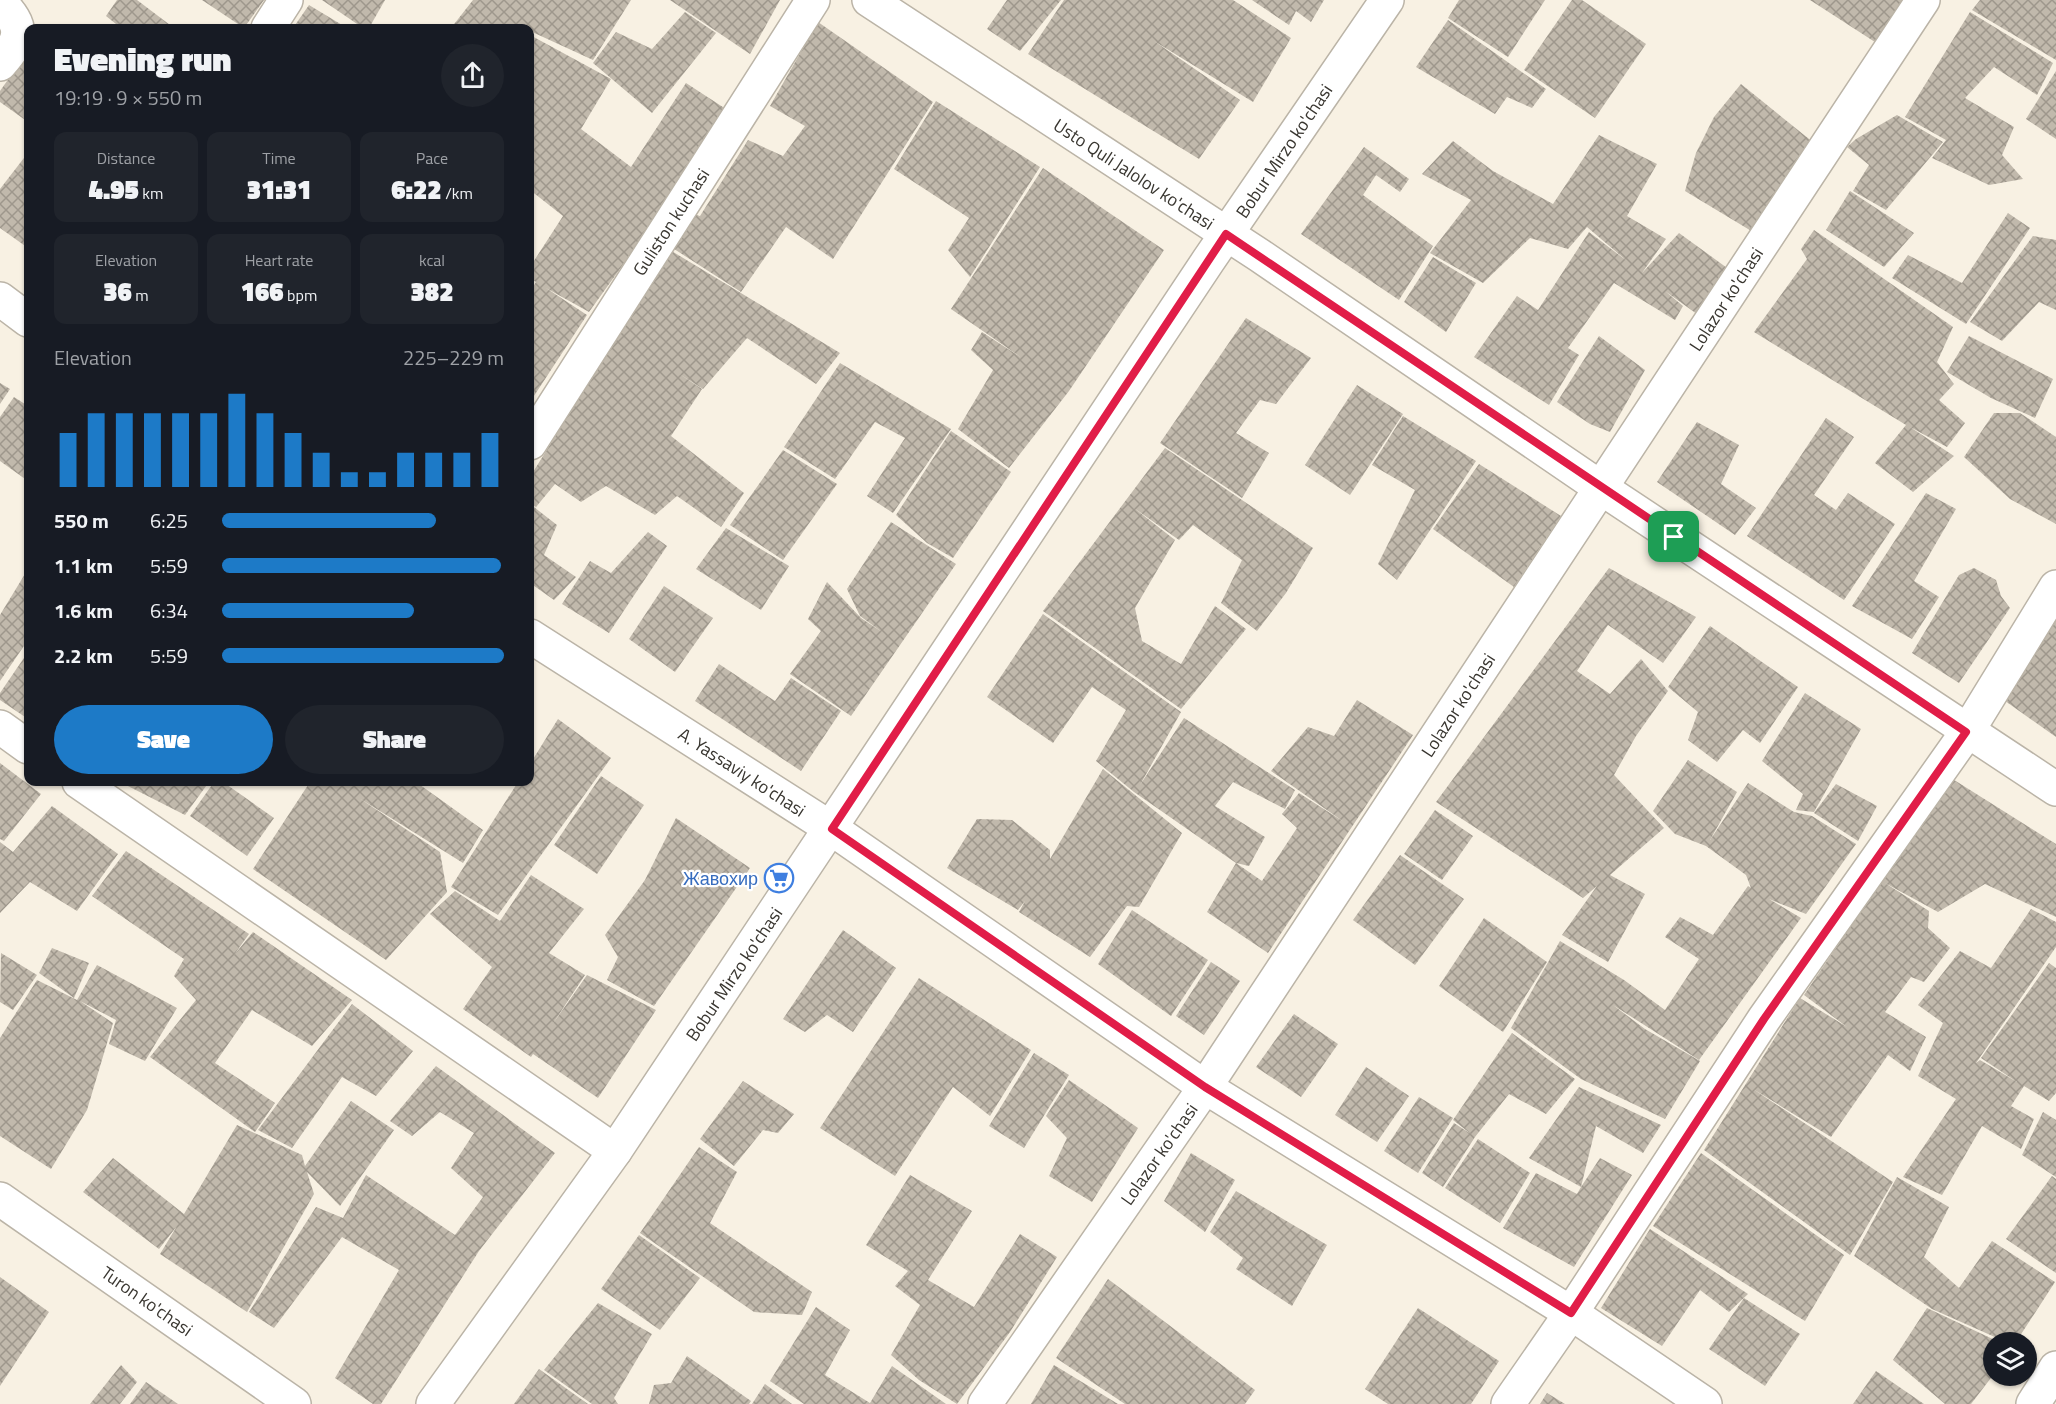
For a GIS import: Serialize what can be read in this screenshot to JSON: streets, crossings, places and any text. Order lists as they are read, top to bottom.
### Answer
{
  "streets": {
    "street": [
      "Bobur Mirzo ko'chasi",
      "Usto Quli Jalolov ko'chasi",
      "Guliston kuchasi",
      "Lolazor ko'chasi",
      "A. Yassaviy ko'chasi",
      "Turon ko'chasi"
    ]
  },
  "crossings": [
    ["Bobur Mirzo ko'chasi", "Usto Quli Jalolov ko'chasi"],
    ["Bobur Mirzo ko'chasi", "A. Yassaviy ko'chasi"],
    ["Usto Quli Jalolov ko'chasi", "Lolazor ko'chasi"],
    ["Lolazor ko'chasi", "A. Yassaviy ko'chasi"]
  ],
  "places": {
    "supermarket": ["Жавохир"]
  },
  "page": {
    "heading": ["Evening run", "19:19 · 9 × 550 m"],
    "stats": [
      ["Distance", "4.95 km"],
      ["Time", "31:31"],
      ["Pace", "6:22 /km"],
      ["Elevation", "36 m"],
      ["Heart rate", "166 bpm"],
      ["kcal", "382"]
    ],
    "chart": ["Elevation", "225–229 m"],
    "list": [
      {
        "name": "550 m",
        "note": "6:25"
      },
      {
        "name": "1.1 km",
        "note": "5:59"
      },
      {
        "name": "1.6 km",
        "note": "6:34"
      },
      {
        "name": "2.2 km",
        "note": "5:59"
      }
    ],
    "buttons": ["Save", "Share"]
  }
}
